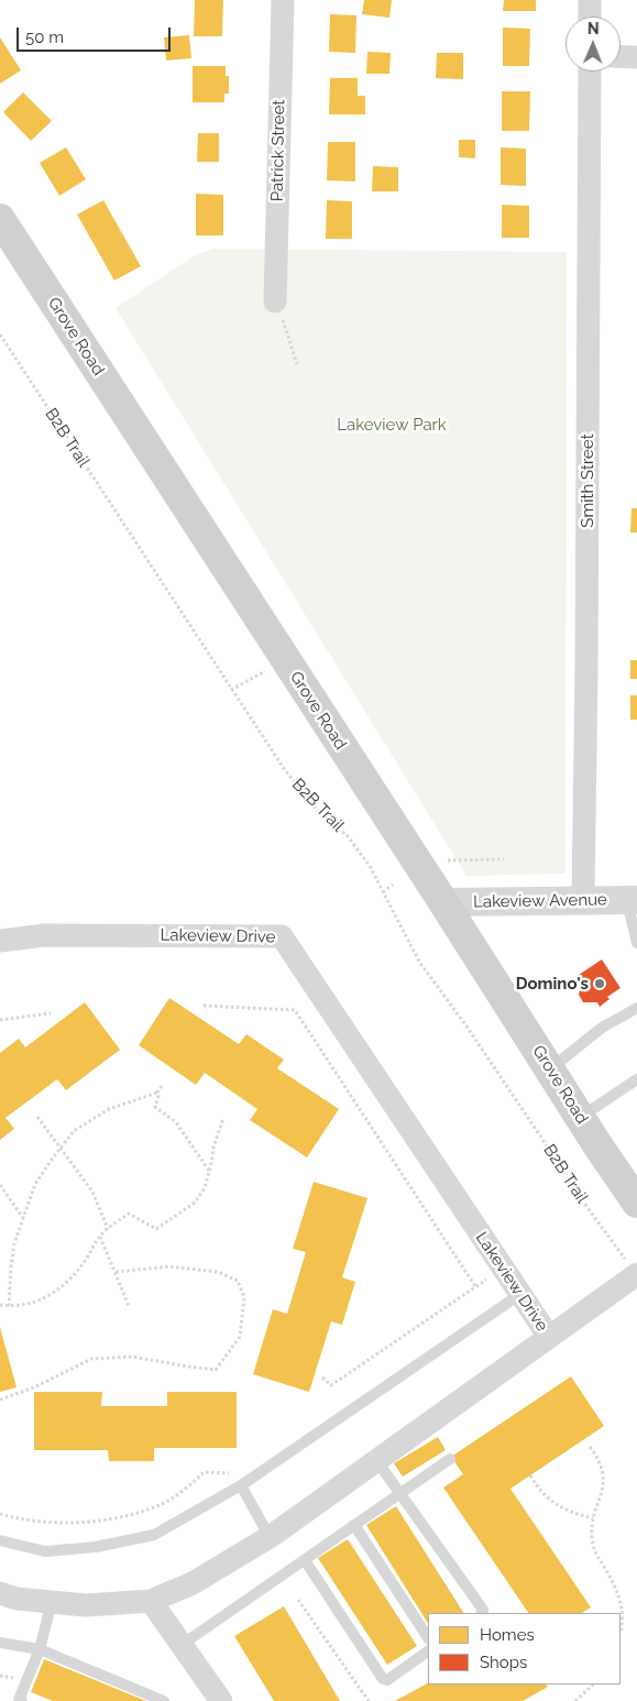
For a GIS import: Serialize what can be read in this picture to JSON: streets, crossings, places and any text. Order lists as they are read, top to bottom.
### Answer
{
  "streets": {
    "main road": ["Grove Road"],
    "street": [
      "Patrick Street",
      "Smith Street",
      "Lakeview Avenue",
      "Lakeview Drive"
    ],
    "path": ["B2B Trail"]
  },
  "crossings": [
    ["Grove Road", "Lakeview Avenue"],
    ["Smith Street", "Lakeview Avenue"]
  ],
  "parks": ["Lakeview Park"],
  "places": ["Domino's"],
  "legend": ["Homes", "Shops"],
  "scale_bar": "50 m",
  "north": "top"
}
